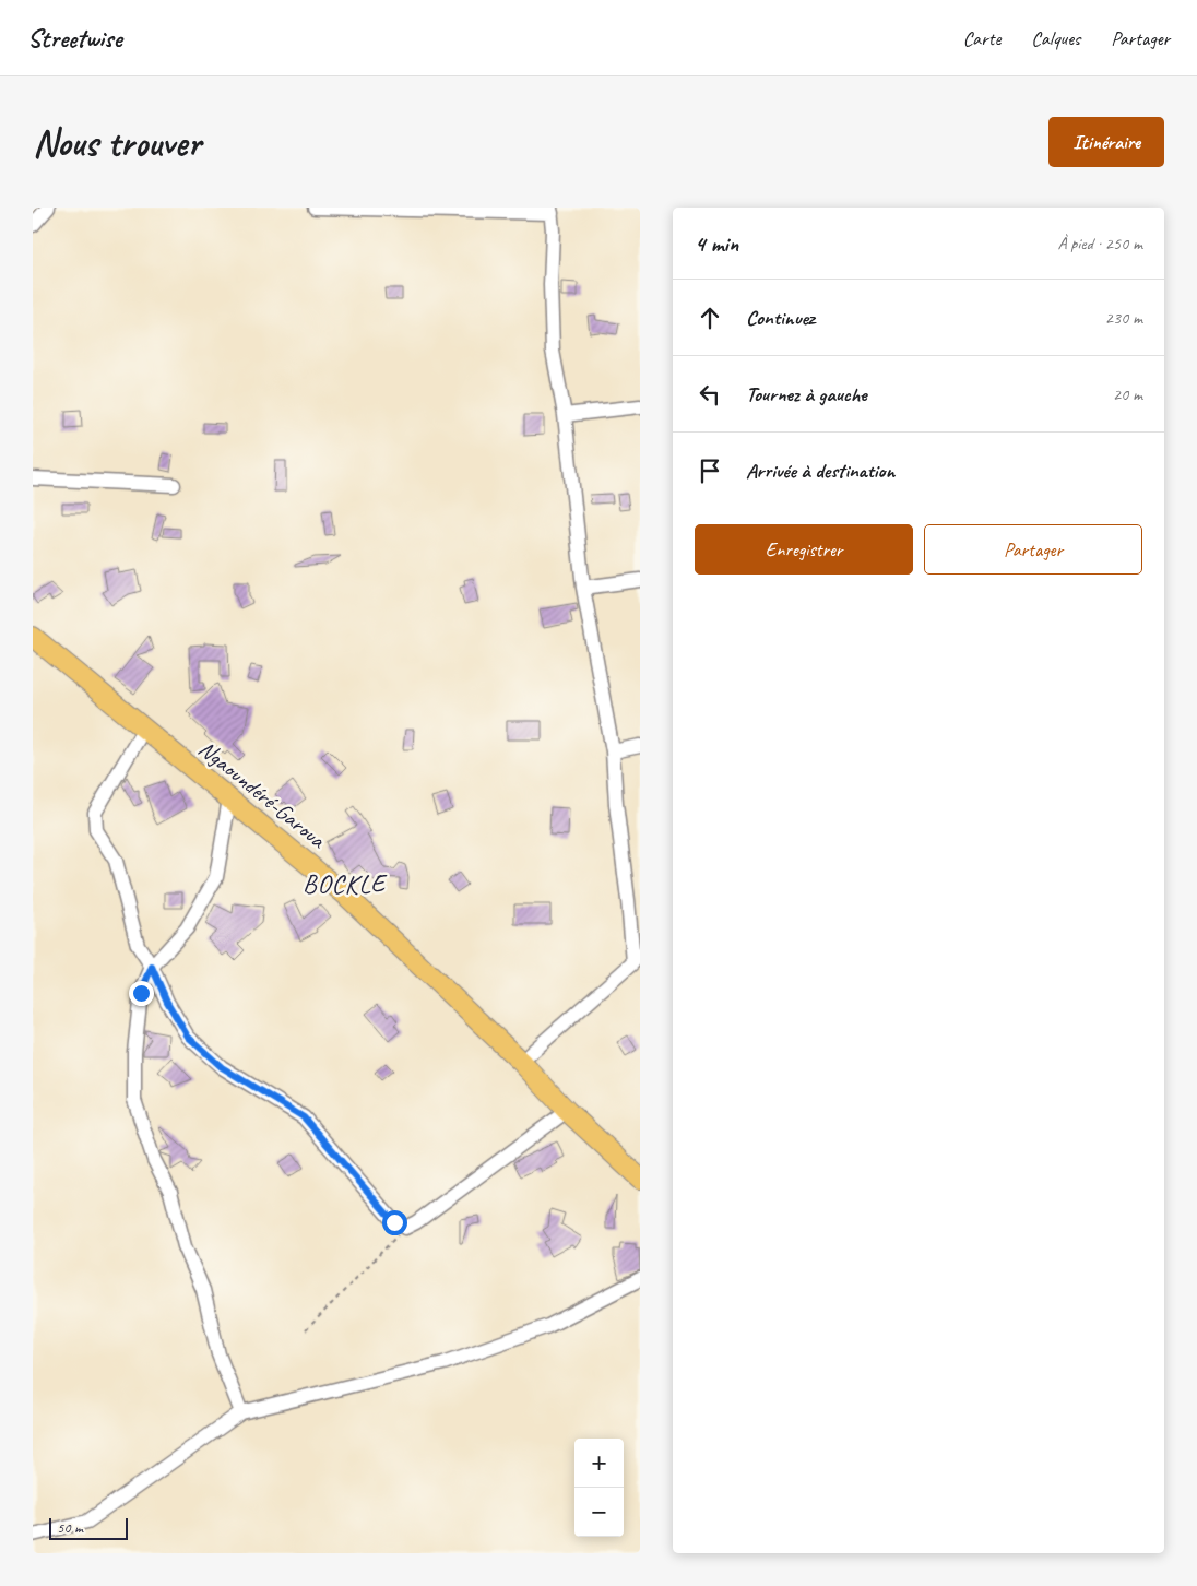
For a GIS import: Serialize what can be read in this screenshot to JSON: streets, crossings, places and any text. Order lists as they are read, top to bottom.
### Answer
{
  "streets": {
    "highway": ["Ngaoundéré-Garoua"]
  },
  "districts": ["BOCKLE"],
  "scale_bar": "50 m",
  "page": {
    "header": "Streetwise",
    "nav": ["Carte", "Calques", "Partager"],
    "buttons": [
      "Itinéraire",
      ["Enregistrer", "Partager"]
    ],
    "title": "Nous trouver",
    "heading": ["4 min", "À pied · 250 m"],
    "list": [
      ["Continuez", "230 m"],
      ["Tournez à gauche", "20 m"],
      "Arrivée à destination"
    ],
    "map_buttons": ["+", "−"],
    "scale": "50 m"
  }
}
